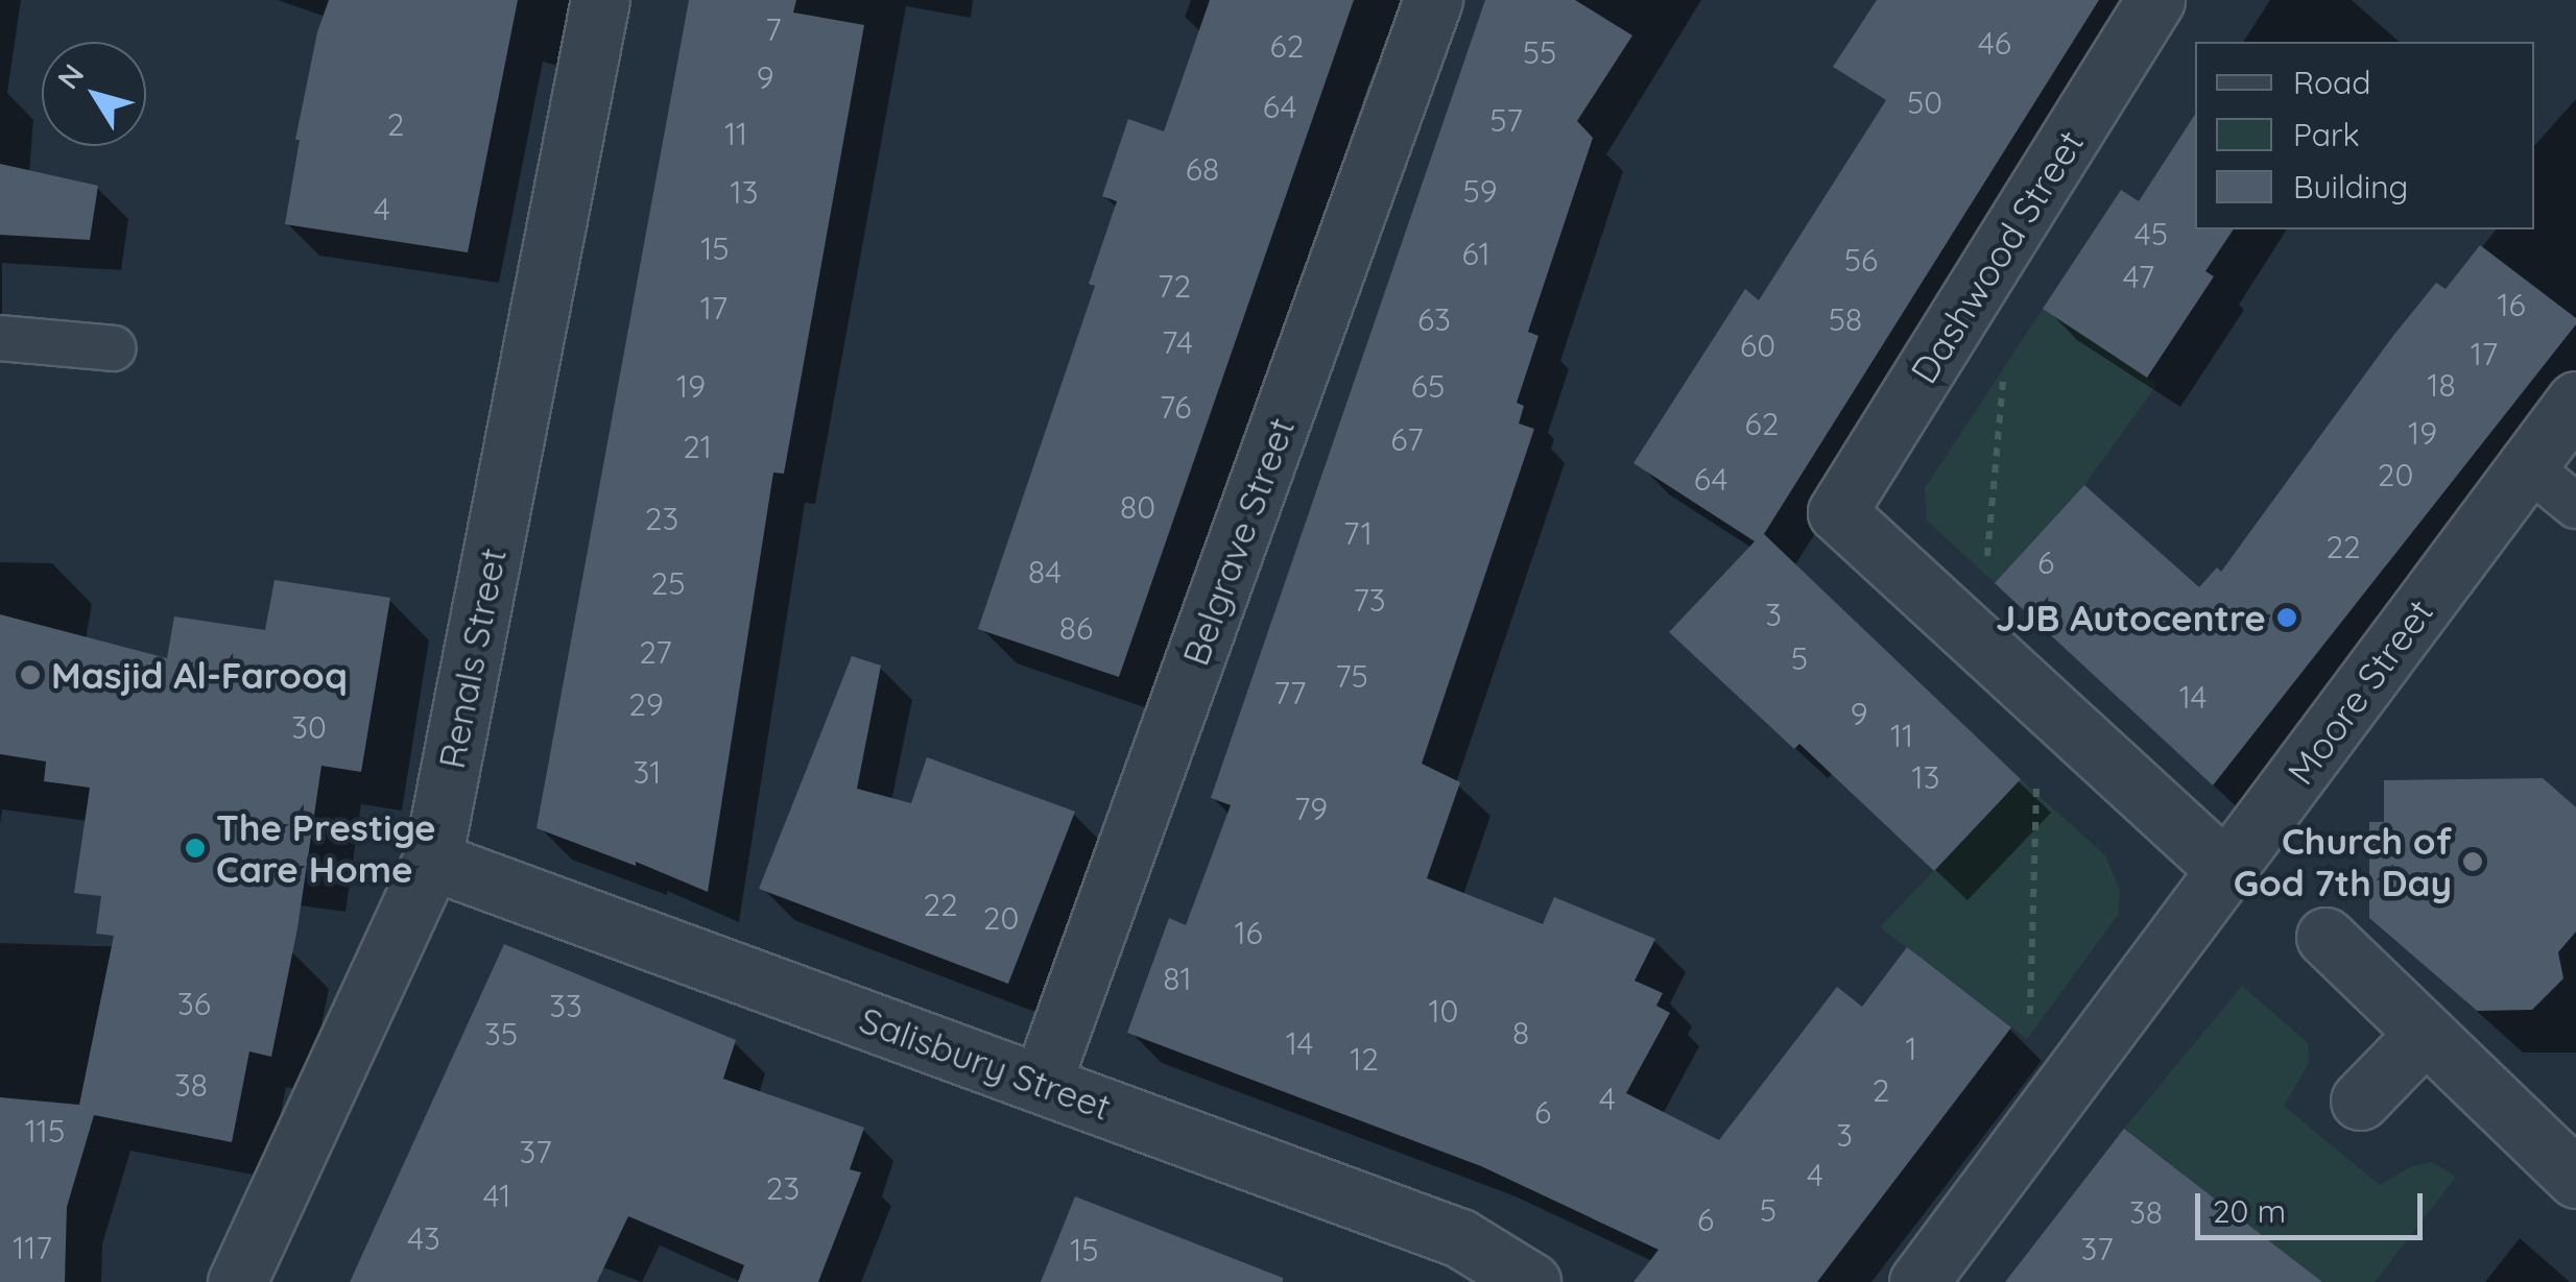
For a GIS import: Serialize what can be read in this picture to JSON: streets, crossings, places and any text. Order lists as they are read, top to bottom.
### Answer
{
  "streets": {
    "street": [
      "Dashwood Street",
      "Belgrave Street",
      "Renals Street",
      "Moore Street",
      "Salisbury Street"
    ]
  },
  "crossings": [
    ["Belgrave Street", "Salisbury Street"],
    ["Renals Street", "Salisbury Street"]
  ],
  "places": [
    "JJB Autocentre",
    "Masjid Al-Farooq",
    "The Prestige Care Home",
    "Church of God 7th Day"
  ],
  "house_numbers": [
    "7",
    "46",
    "62",
    "55",
    "9",
    "50",
    "64",
    "57",
    "2",
    "11",
    "68",
    "59",
    "13",
    "4",
    "45",
    "15",
    "61",
    "56",
    "47",
    "72",
    "16",
    "17",
    "63",
    "58",
    "74",
    "60",
    "17",
    "18",
    "19",
    "65",
    "76",
    "62",
    "19",
    "67",
    "21",
    "20",
    "64",
    "80",
    "23",
    "71",
    "22",
    "6",
    "84",
    "25",
    "73",
    "3",
    "86",
    "27",
    "5",
    "75",
    "77",
    "14",
    "29",
    "9",
    "30",
    "11",
    "31",
    "13",
    "79",
    "22",
    "20",
    "16",
    "81",
    "36",
    "33",
    "10",
    "8",
    "35",
    "14",
    "1",
    "12",
    "38",
    "2",
    "4",
    "6",
    "115",
    "3",
    "37",
    "4",
    "23",
    "41",
    "5",
    "38",
    "6",
    "43",
    "117",
    "37",
    "15"
  ],
  "legend": ["Road", "Park", "Building"],
  "scale_bar": "20 m",
  "north": "top left"
}
